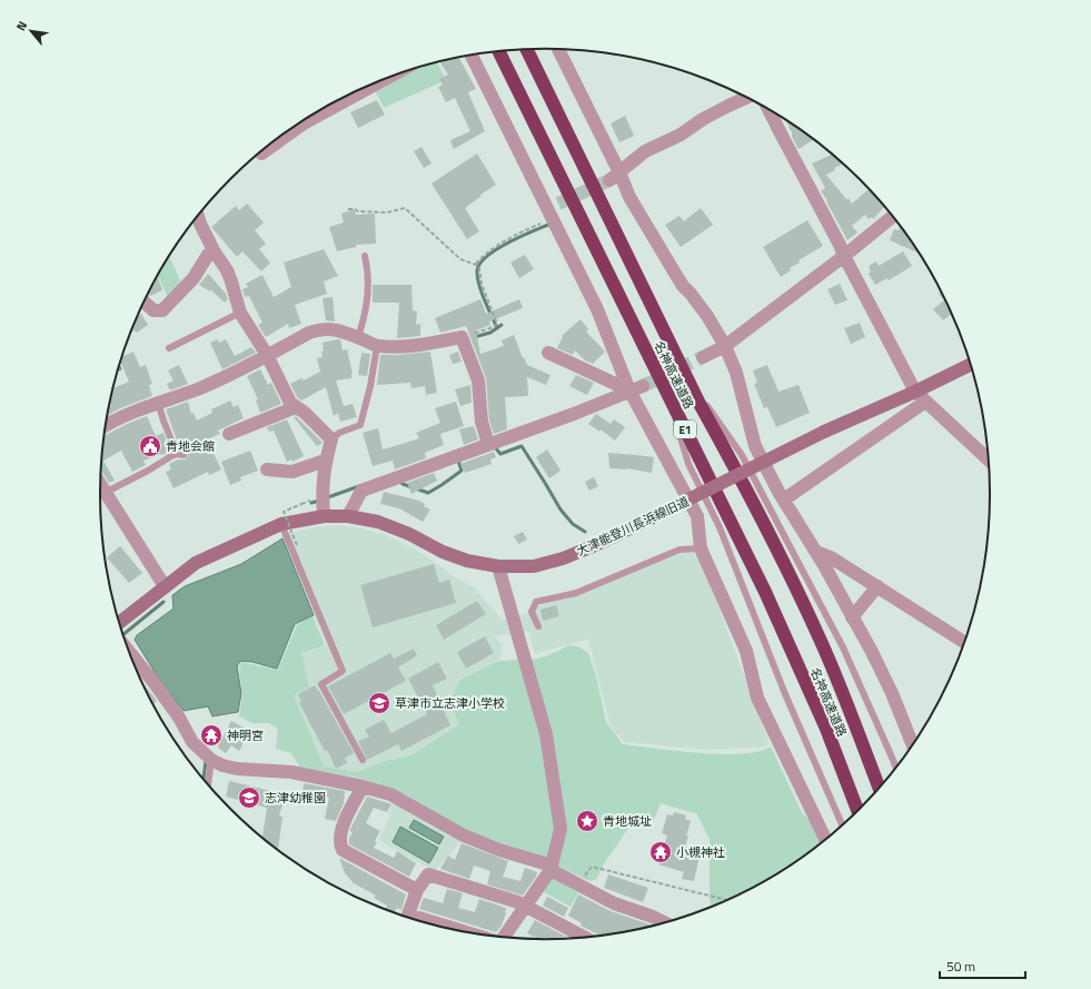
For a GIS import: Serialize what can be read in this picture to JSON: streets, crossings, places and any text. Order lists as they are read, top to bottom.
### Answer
{
  "streets": {
    "highway": ["名神高速道路", "E1"],
    "street": ["大津能登川長浜線旧道"]
  },
  "places": {
    "public building": ["青地会館"],
    "school or university": ["草津市立志津小学校", "志津幼稚園"],
    "temple": ["神明宮", "小槻神社"],
    "place": ["青地城址"]
  },
  "scale_bar": "50 m",
  "north": "top left"
}
